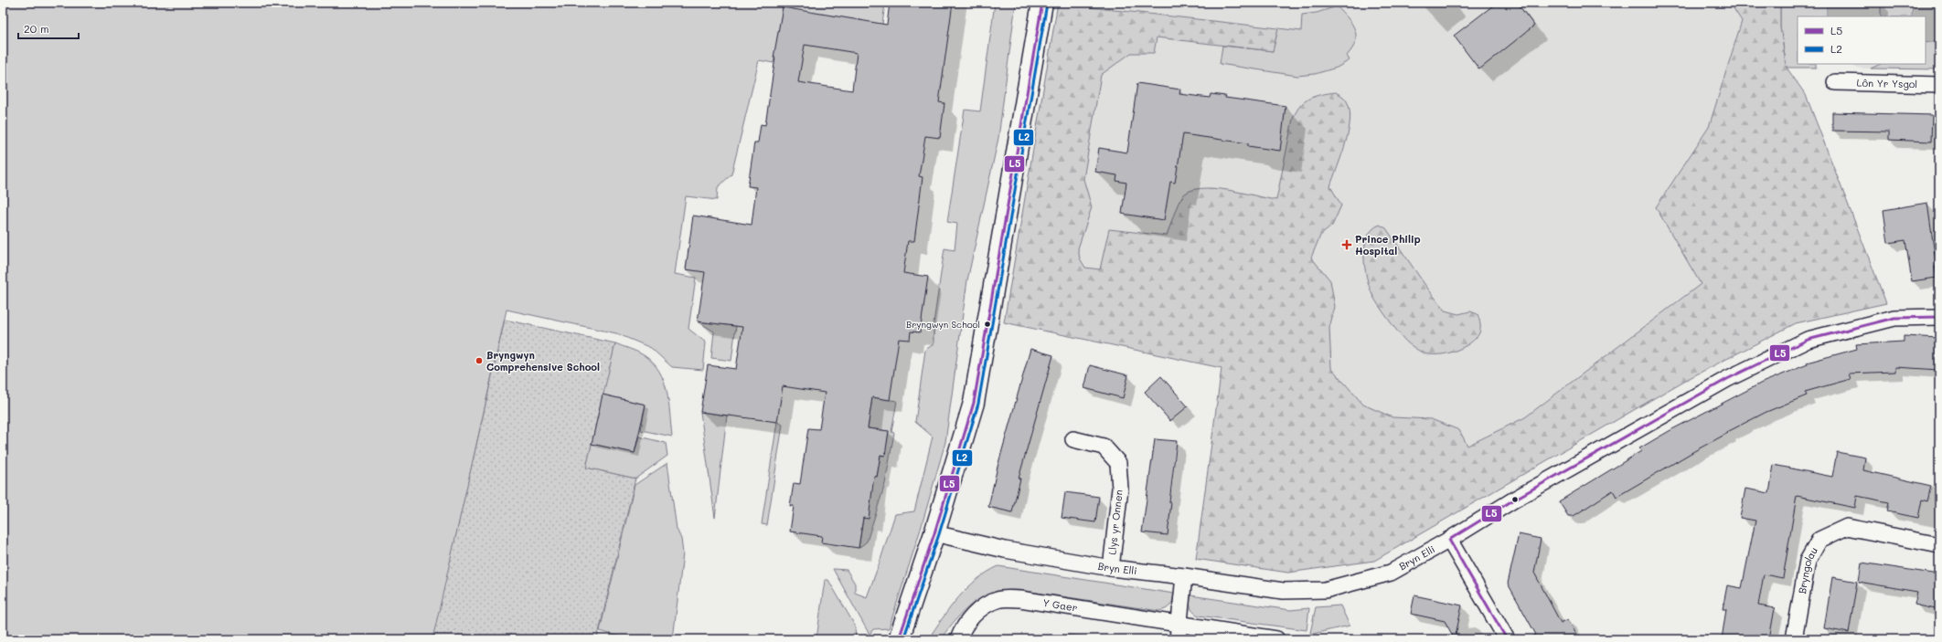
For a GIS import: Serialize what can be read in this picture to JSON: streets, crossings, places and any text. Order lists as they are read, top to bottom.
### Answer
{
  "streets": {
    "street": [
      "Lôn Yr Ysgol",
      "Llys yr Onnen",
      "Bryn Elli",
      "Bryngolau",
      "Y Gaer"
    ]
  },
  "crossings": [
    ["Llys yr Onnen", "Bryn Elli"]
  ],
  "places": {
    "health": ["Prince Philip Hospital"],
    "other": ["Bryngwyn School", "Bryngwyn Comprehensive School"]
  },
  "lines": ["transit line L5", "transit line L2"],
  "legend": ["L5", "L2"],
  "scale_bar": "20 m"
}
